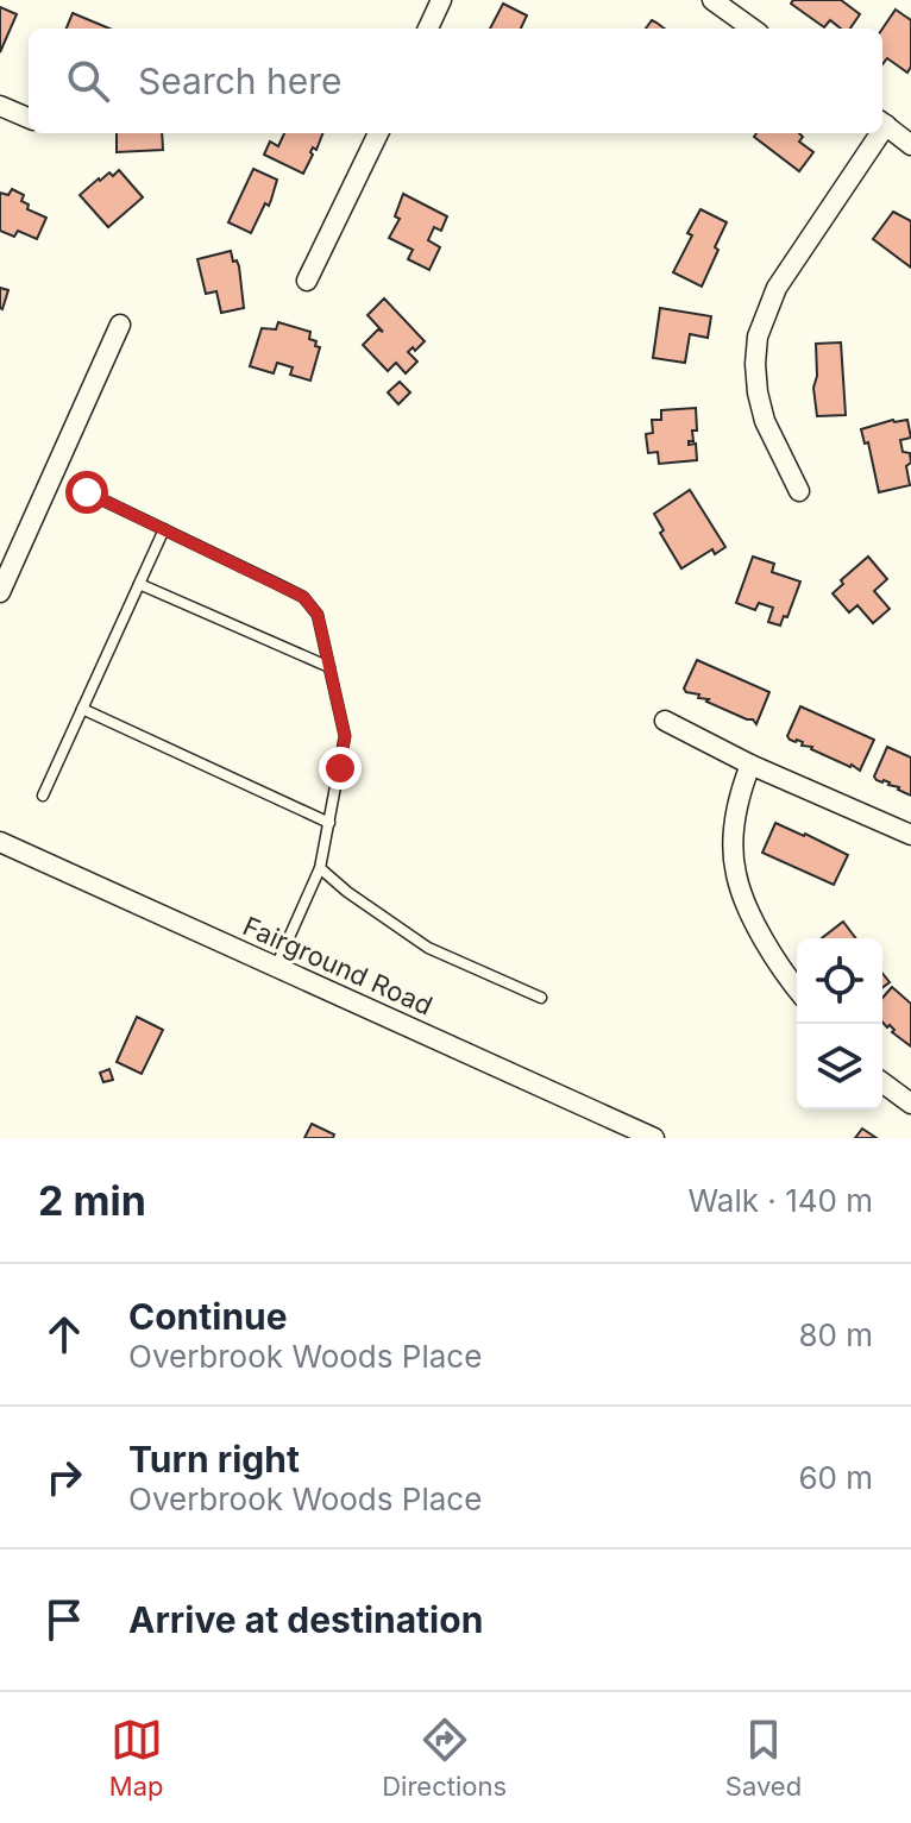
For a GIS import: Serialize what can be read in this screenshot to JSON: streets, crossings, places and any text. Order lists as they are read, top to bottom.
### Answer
{
  "streets": {
    "street": ["Fairground Road"]
  },
  "page": {
    "search": "Search here",
    "heading": ["2 min", "Walk · 140 m"],
    "list": [
      ["Continue", "Overbrook Woods Place", "80 m"],
      ["Turn right", "Overbrook Woods Place", "60 m"],
      "Arrive at destination"
    ],
    "nav": ["Map", "Directions", "Saved"]
  }
}
